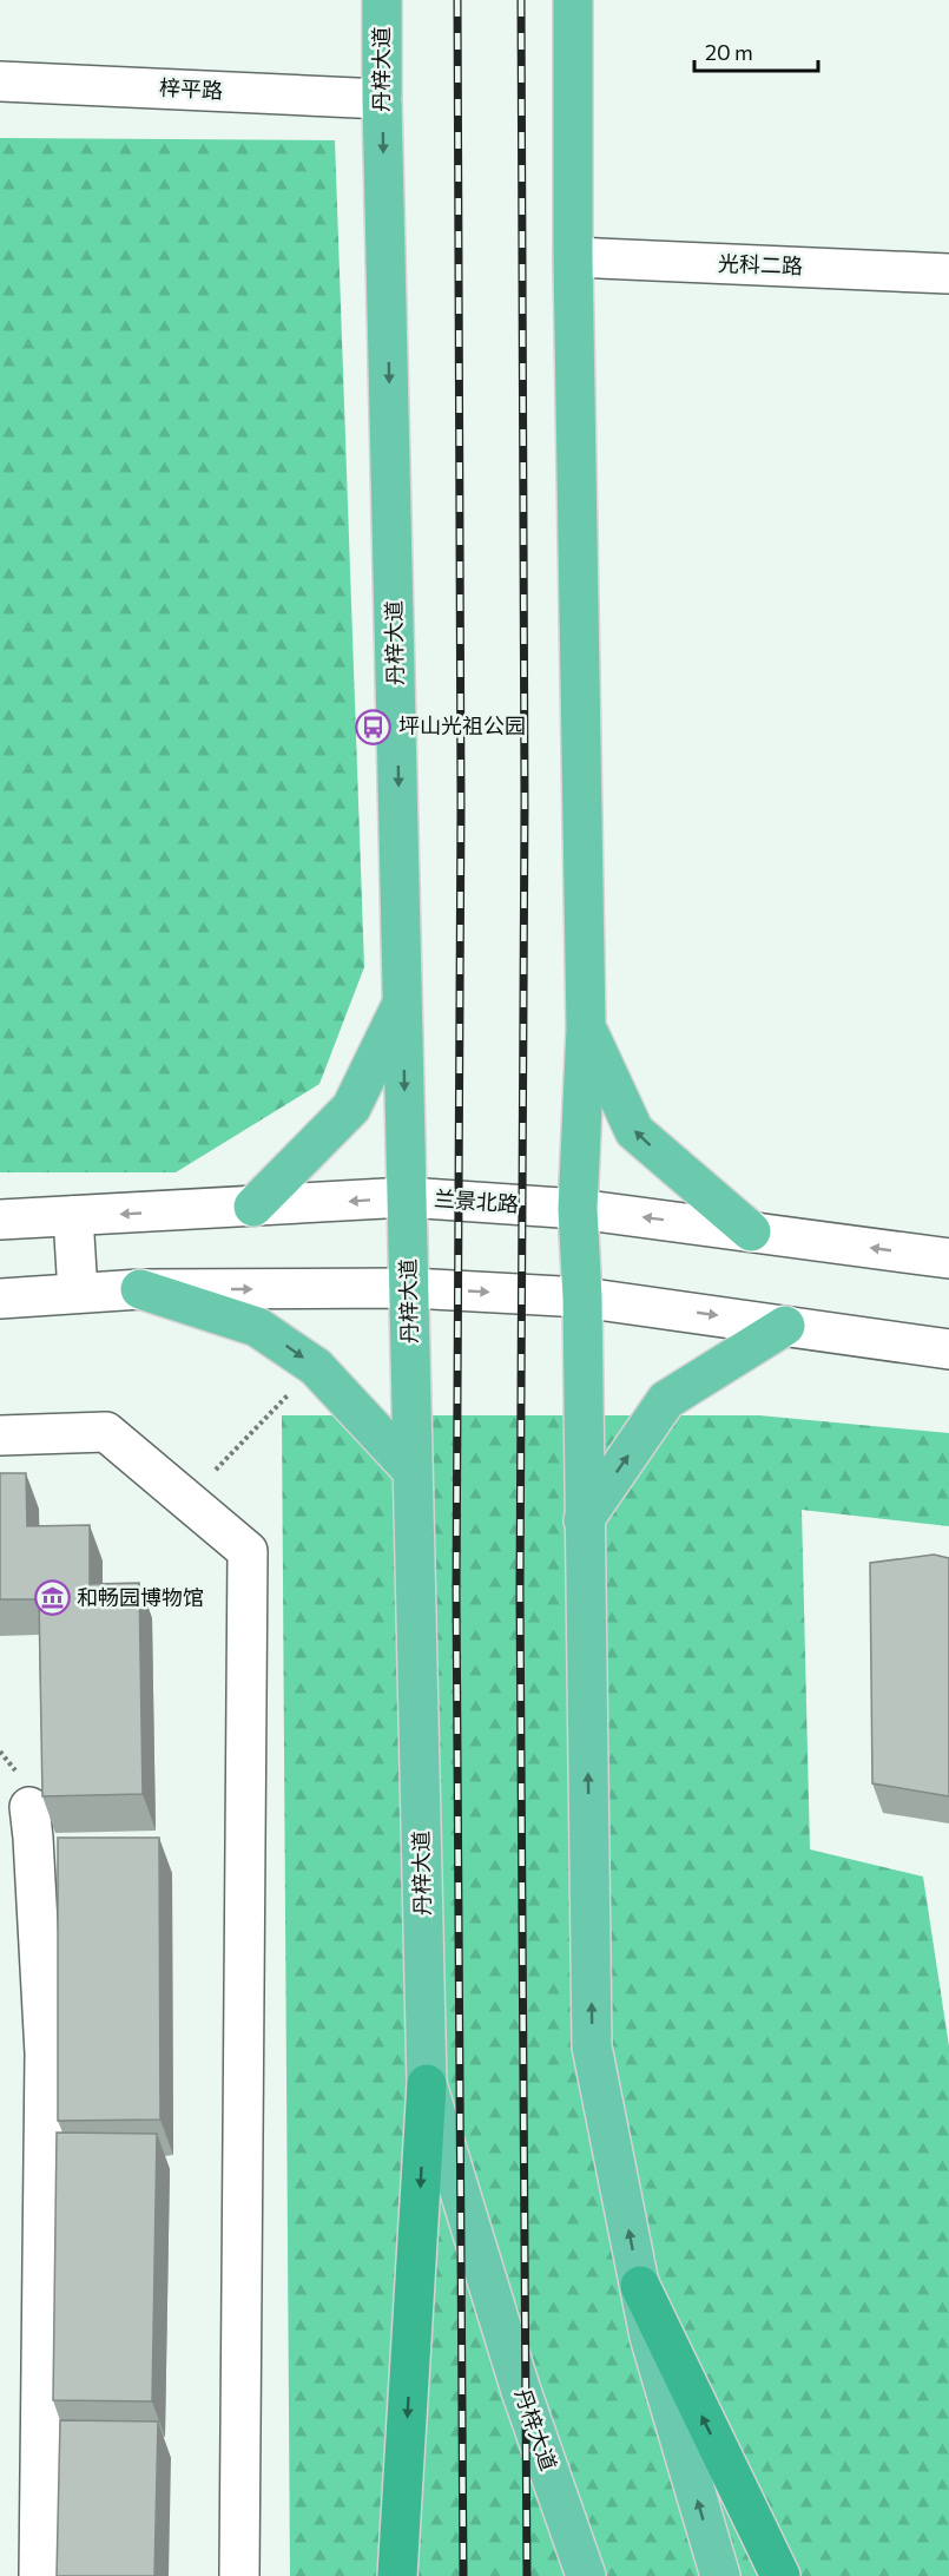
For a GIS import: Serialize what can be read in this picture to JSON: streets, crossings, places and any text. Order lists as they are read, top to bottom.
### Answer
{
  "streets": {
    "main road": ["丹梓大道"],
    "street": ["梓平路", "光科二路", "兰景北路"]
  },
  "crossings": [
    ["丹梓大道", "梓平路"],
    ["丹梓大道", "兰景北路"]
  ],
  "places": {
    "bus stop": ["坪山光祖公园"],
    "museum": ["和畅园博物馆"]
  },
  "scale_bar": "20 m"
}
